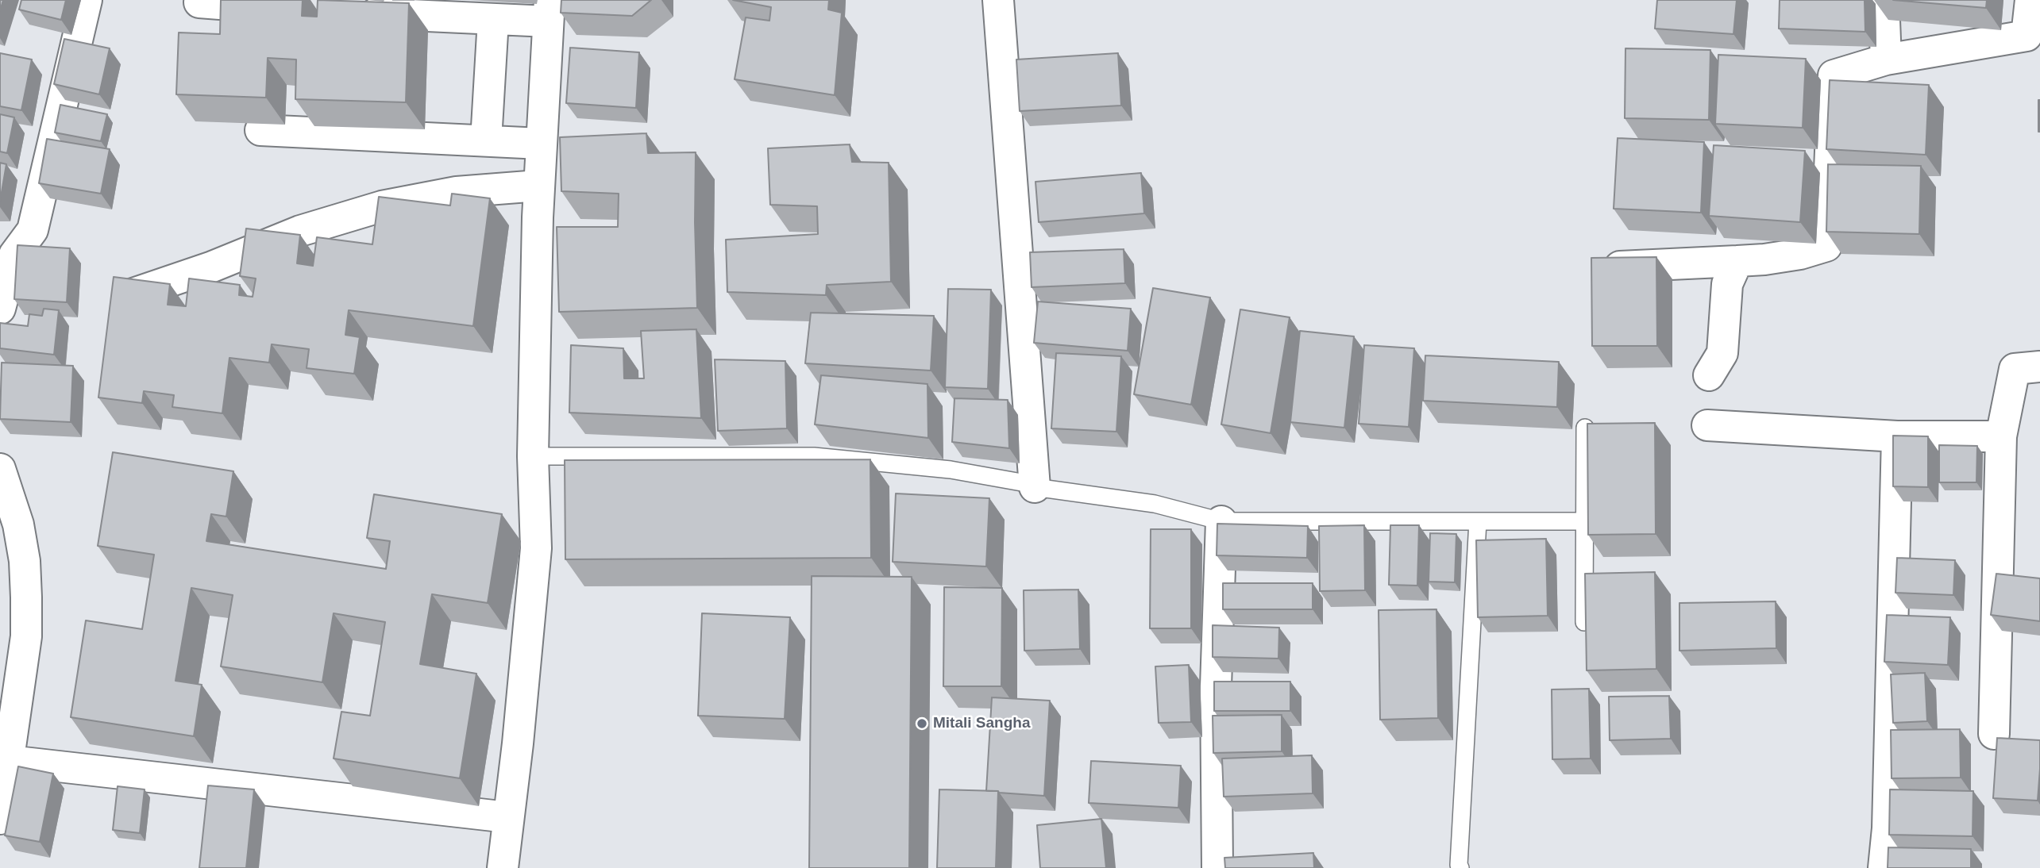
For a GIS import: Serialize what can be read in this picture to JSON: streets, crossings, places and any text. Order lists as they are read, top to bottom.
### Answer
{
  "places": ["Mitali Sangha"]
}
